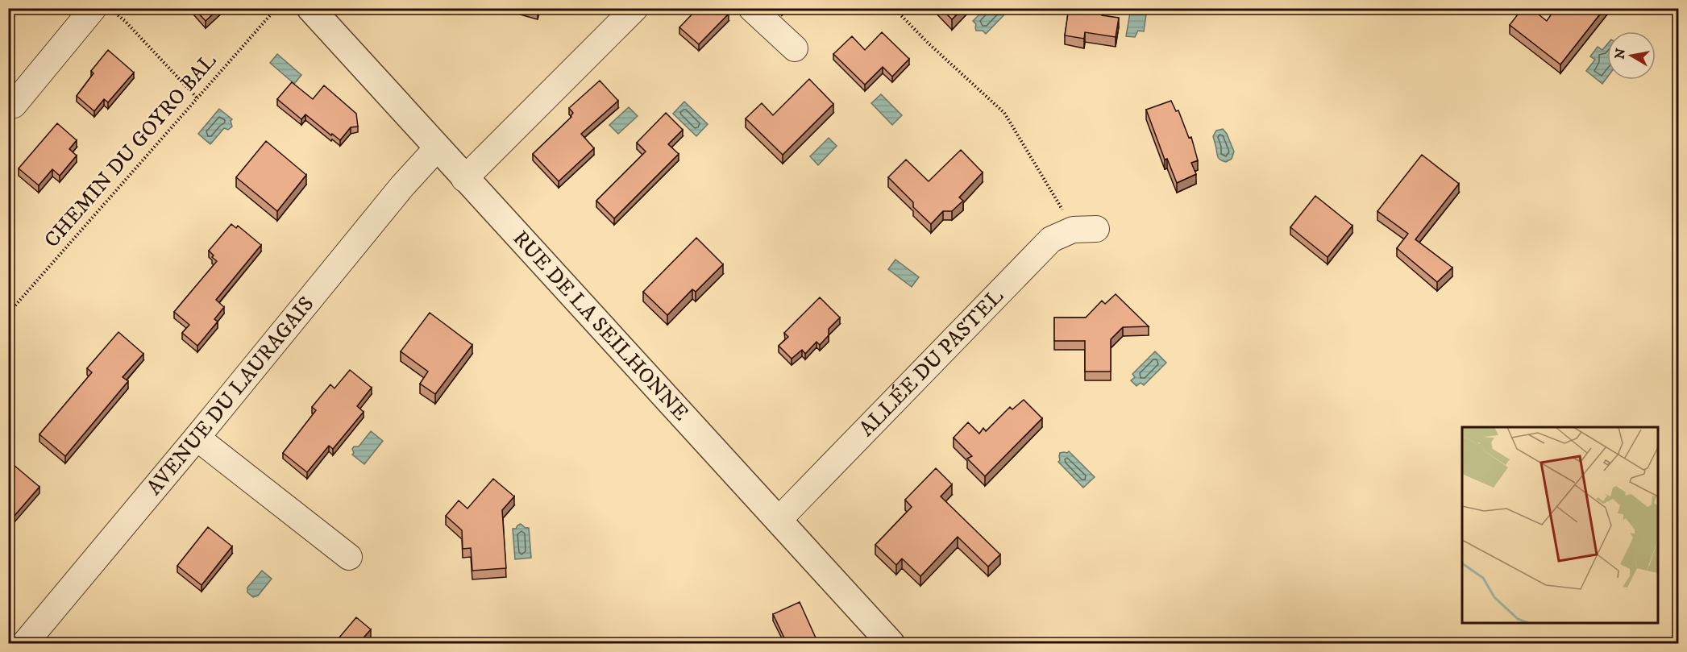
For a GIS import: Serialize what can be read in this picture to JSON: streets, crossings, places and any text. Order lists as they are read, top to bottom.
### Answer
{
  "streets": {
    "street": ["RUE DE LA SEILHONNE", "ALLÉE DU PASTEL", "AVENUE DU LAURAGAIS"],
    "path": ["CHEMIN DU GOYRO BAL"]
  },
  "crossings": [
    ["RUE DE LA SEILHONNE", "ALLÉE DU PASTEL"],
    ["RUE DE LA SEILHONNE", "AVENUE DU LAURAGAIS"]
  ],
  "north": "left"
}
